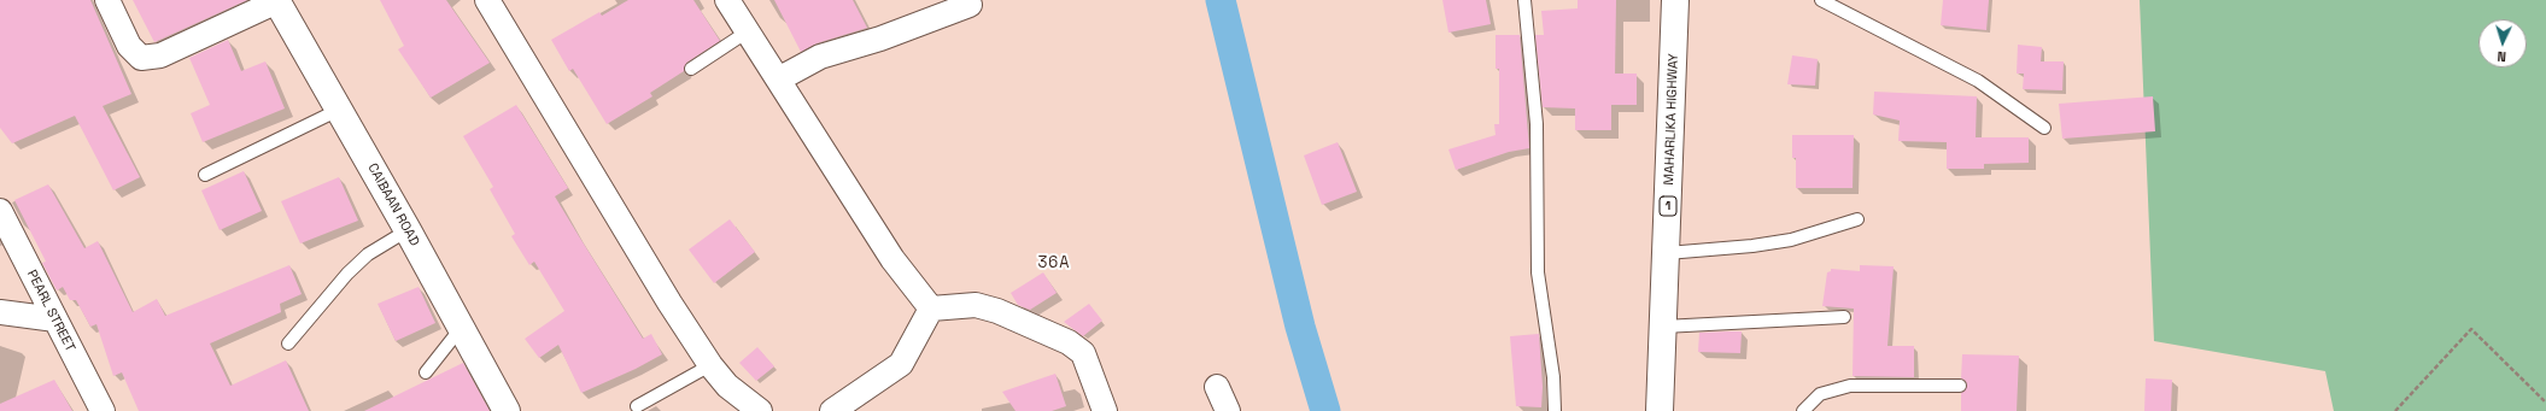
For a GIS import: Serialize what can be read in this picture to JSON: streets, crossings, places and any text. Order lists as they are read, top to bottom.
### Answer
{
  "streets": {
    "main road": ["MAHARLIKA HIGHWAY", "CAIBAAN ROAD", "1"],
    "street": ["PEARL STREET"]
  },
  "districts": ["36A"],
  "north": "bottom"
}
